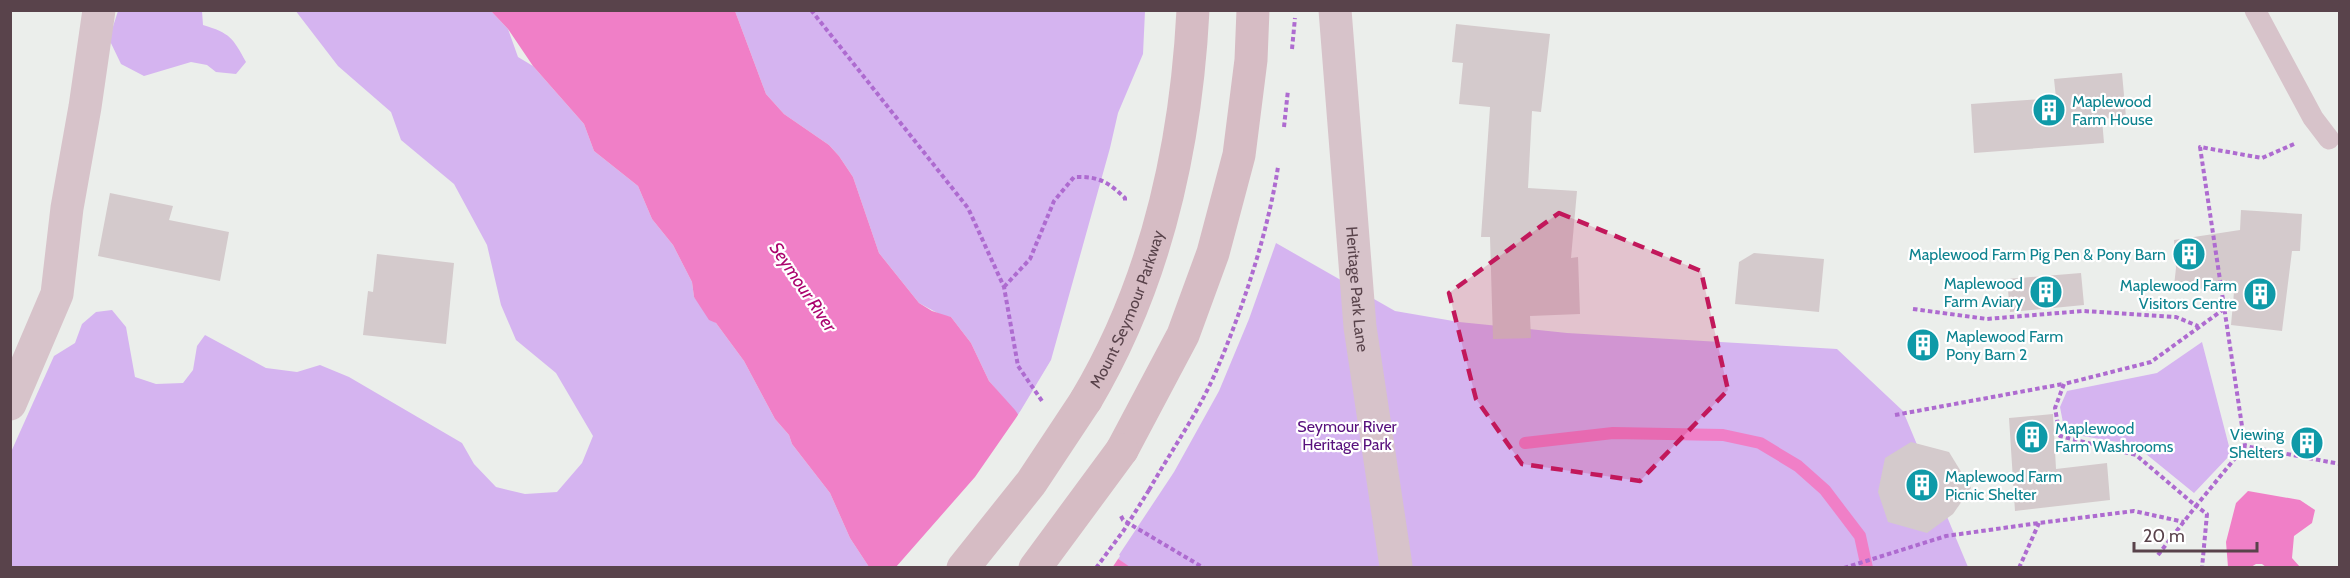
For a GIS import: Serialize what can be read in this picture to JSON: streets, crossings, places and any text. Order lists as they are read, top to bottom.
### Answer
{
  "streets": {
    "main road": ["Mount Seymour Parkway"],
    "street": ["Heritage Park Lane"]
  },
  "water": ["Seymour River"],
  "parks": ["Seymour River Heritage Park"],
  "places": {
    "building": [
      "Maplewood Farm House",
      "Maplewood Farm Pig Pen & Pony Barn",
      "Maplewood Farm Aviary",
      "Maplewood Farm Visitors Centre",
      "Maplewood Farm Pony Barn 2",
      "Maplewood Farm Washrooms",
      "Viewing Shelters",
      "Maplewood Farm Picnic Shelter"
    ]
  },
  "scale_bar": "20 m"
}
